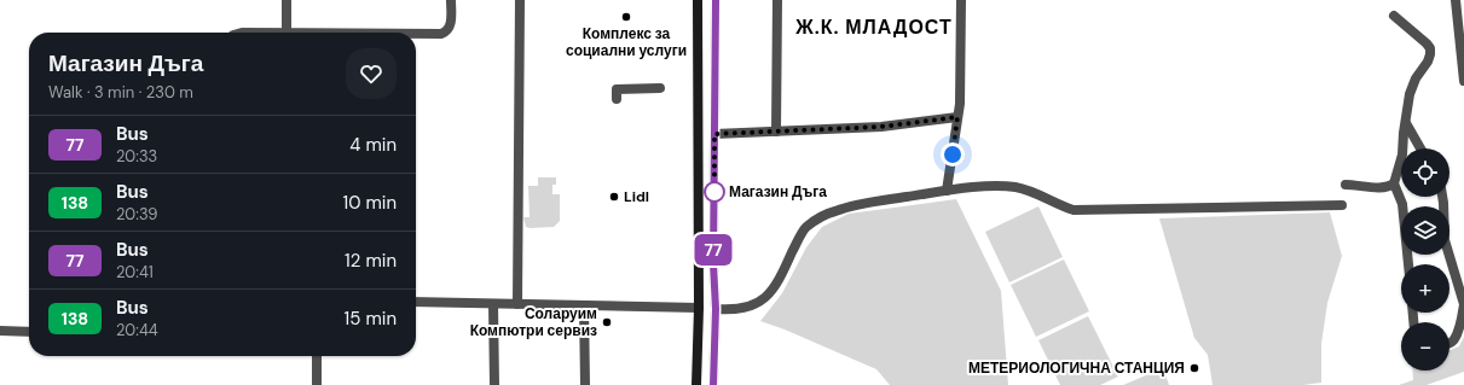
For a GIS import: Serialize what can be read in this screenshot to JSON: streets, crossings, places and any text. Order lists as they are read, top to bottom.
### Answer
{
  "districts": ["Ж.К. МЛАДОСТ"],
  "places": [
    "Комплекс за социални услуги",
    "Магазин Дъга",
    "Lidl",
    "Соларуим Компютри сервиз",
    "МЕТЕРИОЛОГИЧНА СТАНЦИЯ"
  ],
  "lines": ["bus line 77"],
  "page": {
    "on_map": "77",
    "heading": ["Магазин Дъга", "Walk · 3 min · 230 m"],
    "list": [
      {
        "mark": "77",
        "name": "Bus",
        "note": "20:33",
        "value": "4 min"
      },
      {
        "mark": "138",
        "name": "Bus",
        "note": "20:39",
        "value": "10 min"
      },
      {
        "mark": "77",
        "name": "Bus",
        "note": "20:41",
        "value": "12 min"
      },
      {
        "mark": "138",
        "name": "Bus",
        "note": "20:44",
        "value": "15 min"
      }
    ],
    "map_buttons": ["+", "−"]
  }
}
